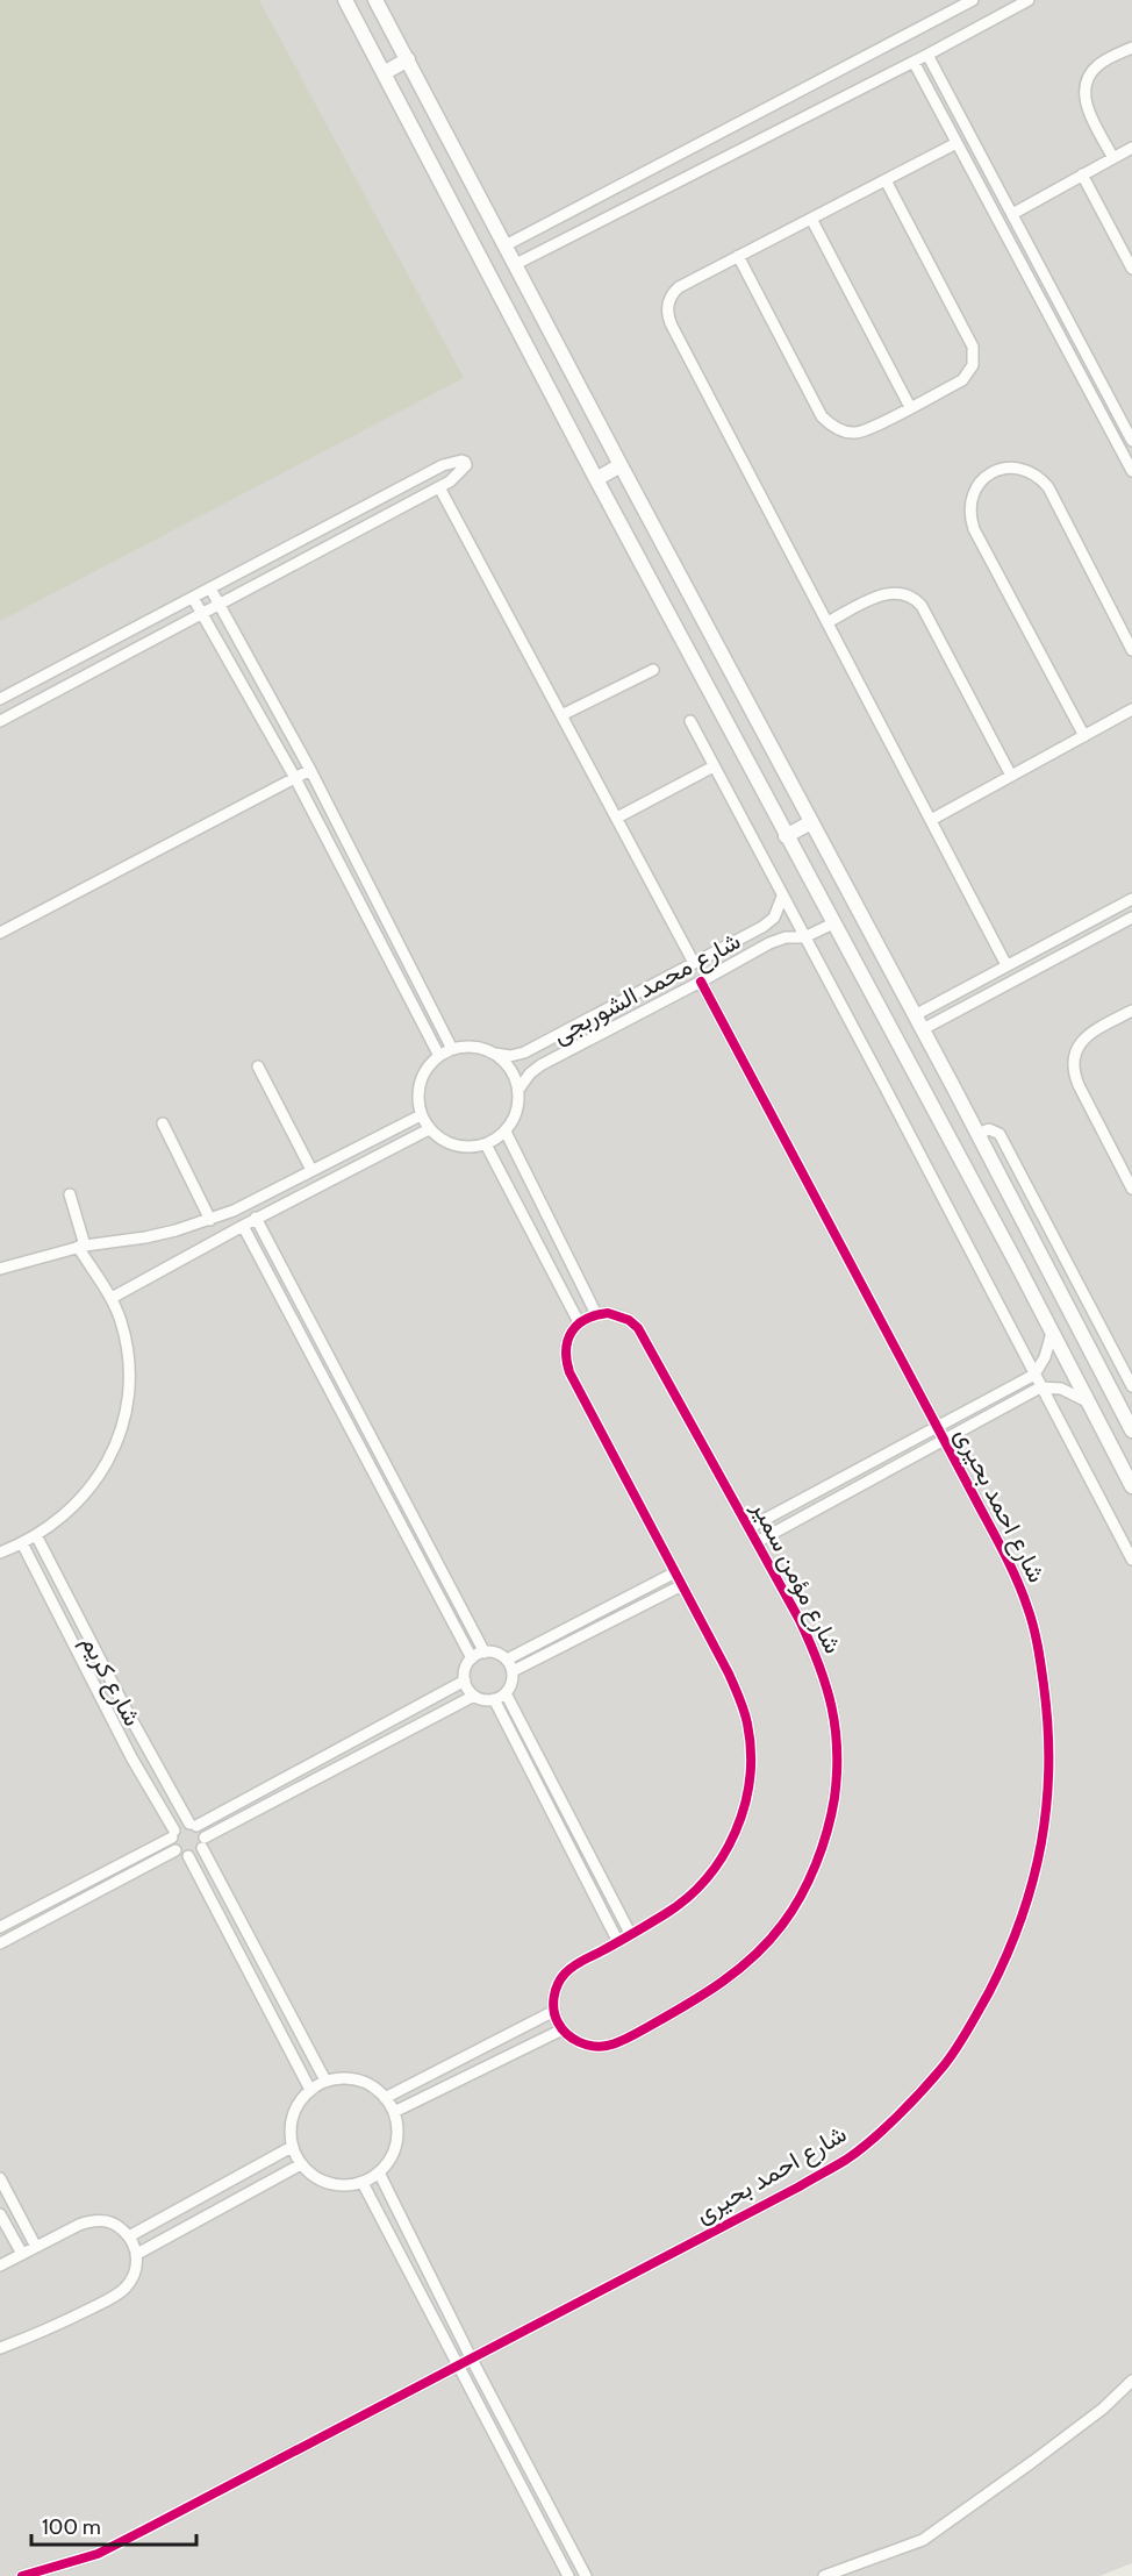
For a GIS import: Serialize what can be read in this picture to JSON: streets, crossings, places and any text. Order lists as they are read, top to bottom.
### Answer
{
  "streets": {
    "street": [
      "شارع محمد الشوربجى",
      "شارع احمد بحيرى",
      "شارع مؤمن سمير",
      "شارع كريم"
    ]
  },
  "crossings": [
    ["شارع محمد الشوربجى", "شارع احمد بحيرى"]
  ],
  "scale_bar": "100 m"
}
